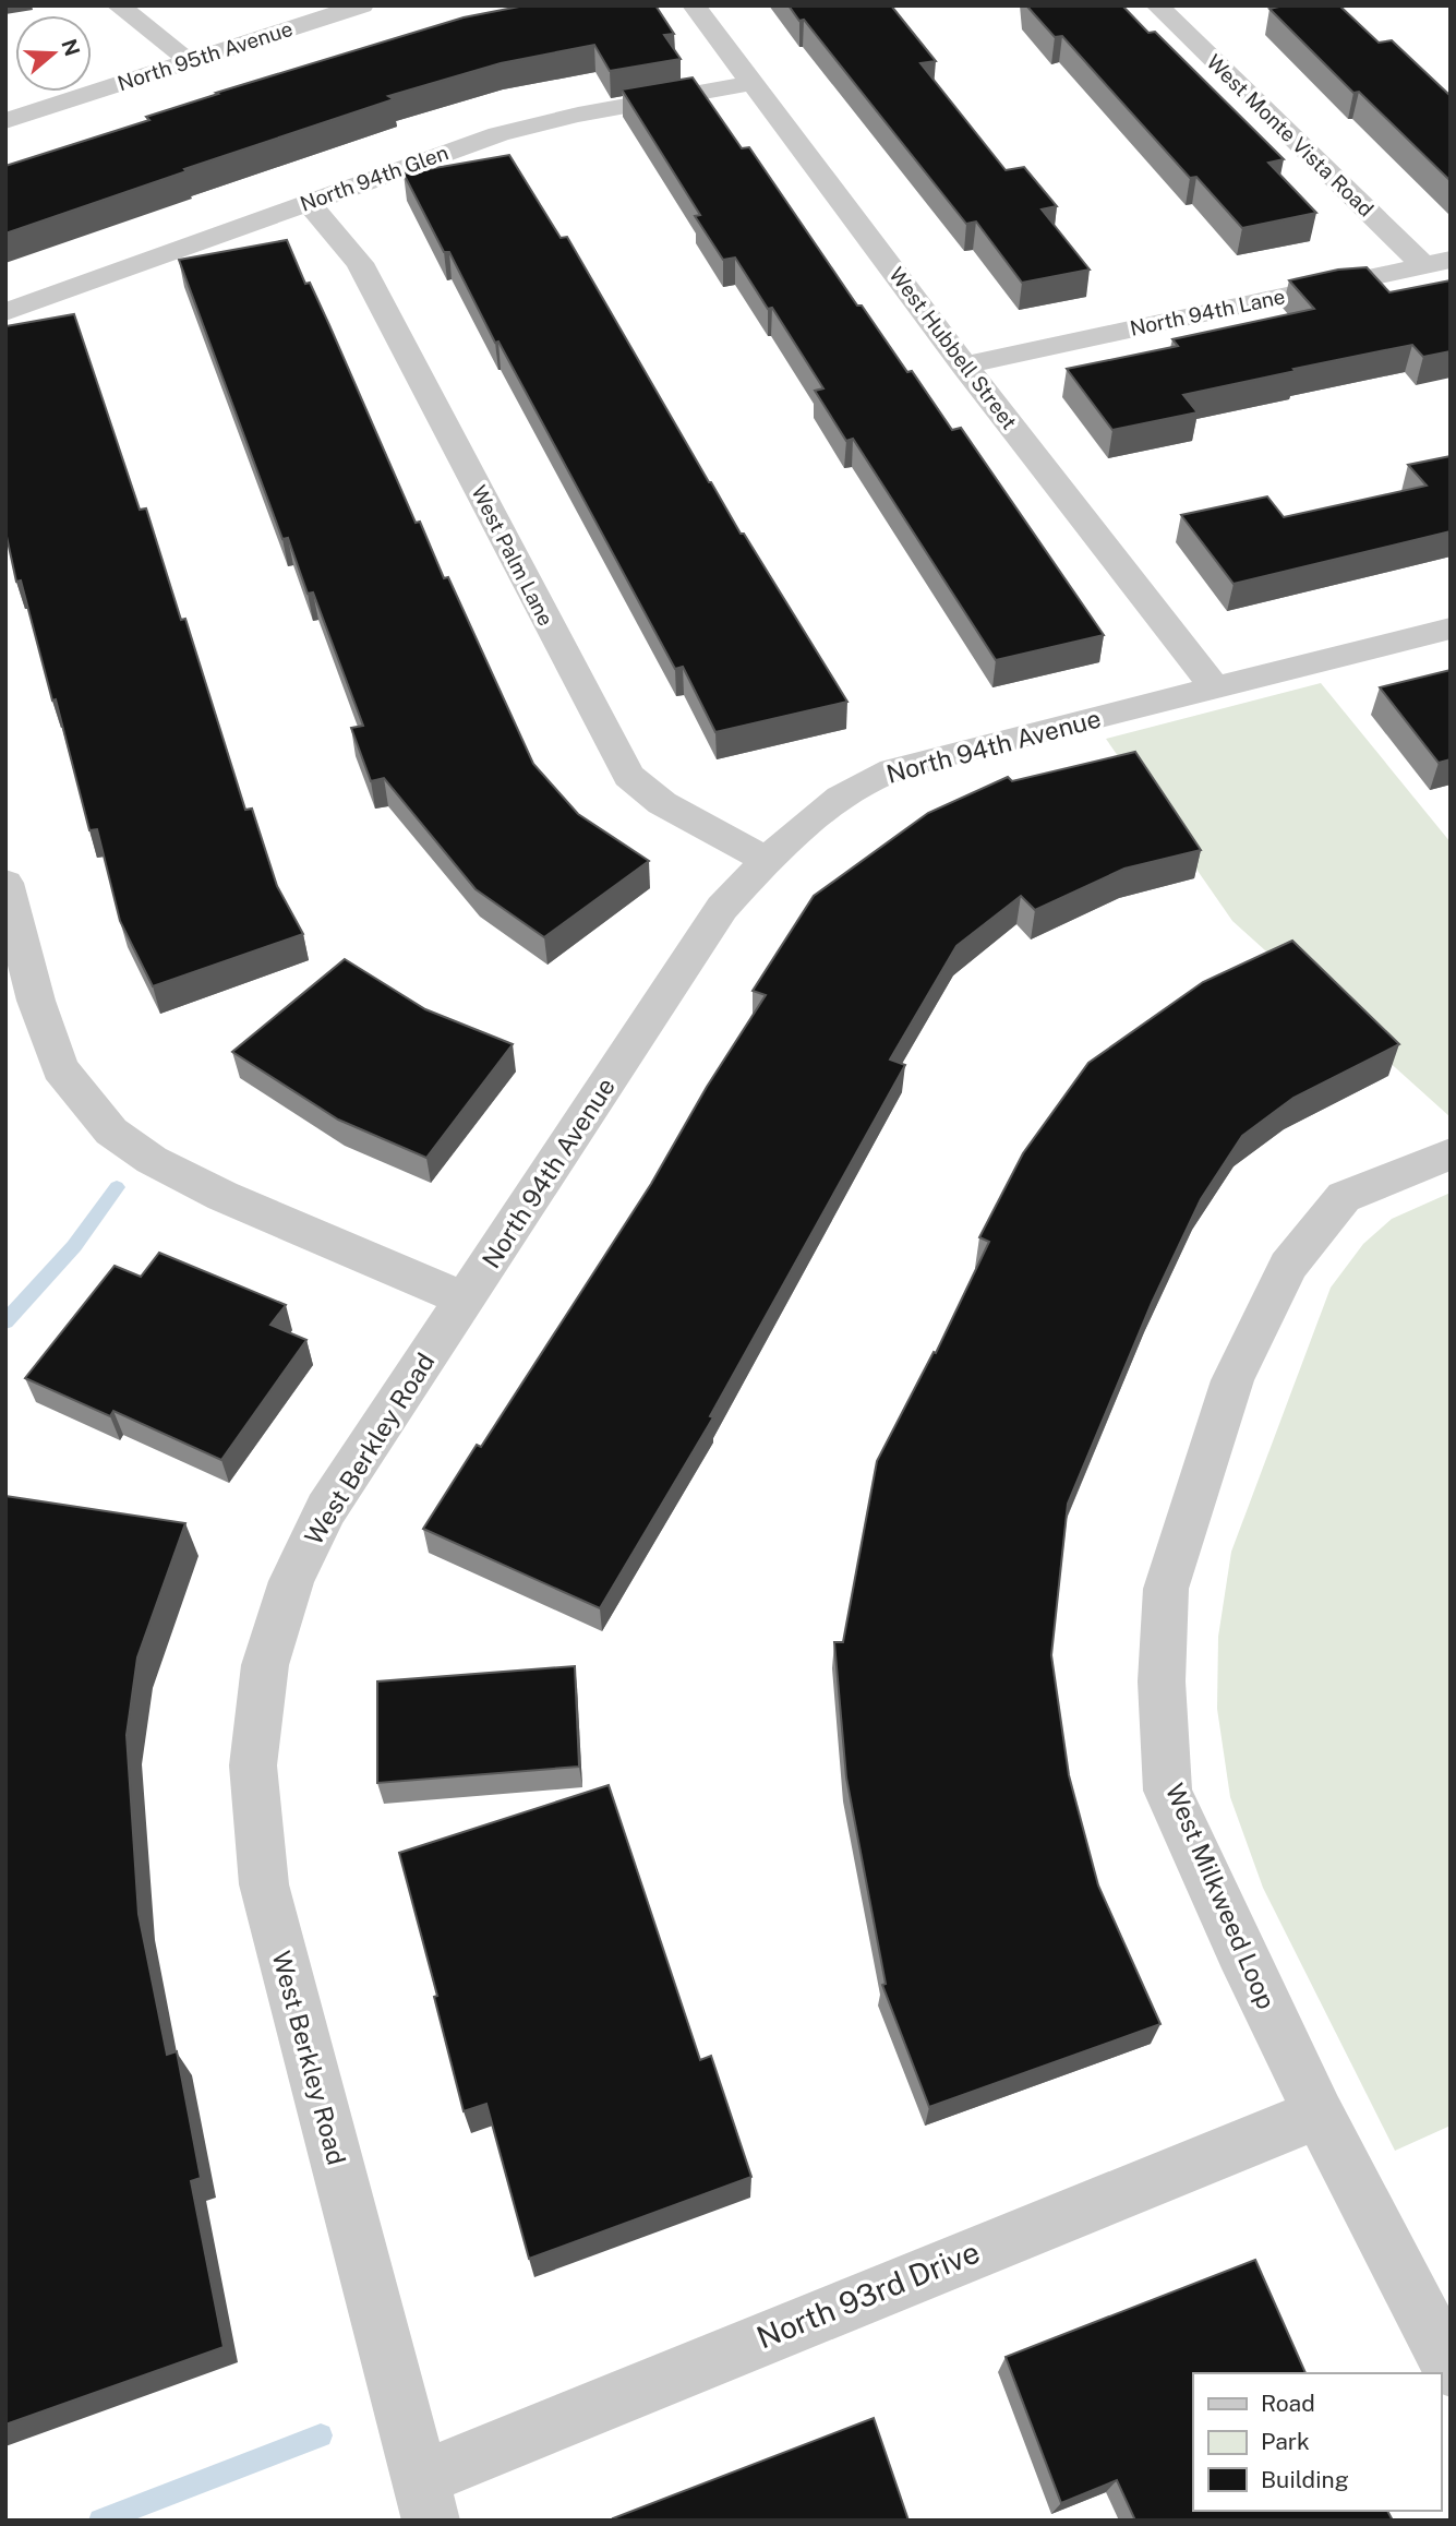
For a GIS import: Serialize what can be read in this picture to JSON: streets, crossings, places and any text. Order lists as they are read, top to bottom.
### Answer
{
  "streets": {
    "street": [
      "North 95th Avenue",
      "West Monte Vista Road",
      "North 94th Glen",
      "North 94th Lane",
      "West Hubbell Street",
      "West Palm Lane",
      "North 94th Avenue",
      "West Berkley Road",
      "West Milkweed Loop",
      "North 93rd Drive"
    ]
  },
  "crossings": [
    ["West Monte Vista Road", "North 94th Lane"],
    ["North 94th Glen", "West Hubbell Street"],
    ["North 94th Glen", "West Palm Lane"],
    ["North 94th Lane", "West Hubbell Street"],
    ["West Hubbell Street", "North 94th Avenue"],
    ["West Palm Lane", "North 94th Avenue"],
    ["North 94th Avenue", "West Berkley Road"],
    ["West Berkley Road", "North 93rd Drive"],
    ["West Milkweed Loop", "North 93rd Drive"]
  ],
  "legend": ["Road", "Park", "Building"],
  "north": "right"
}
